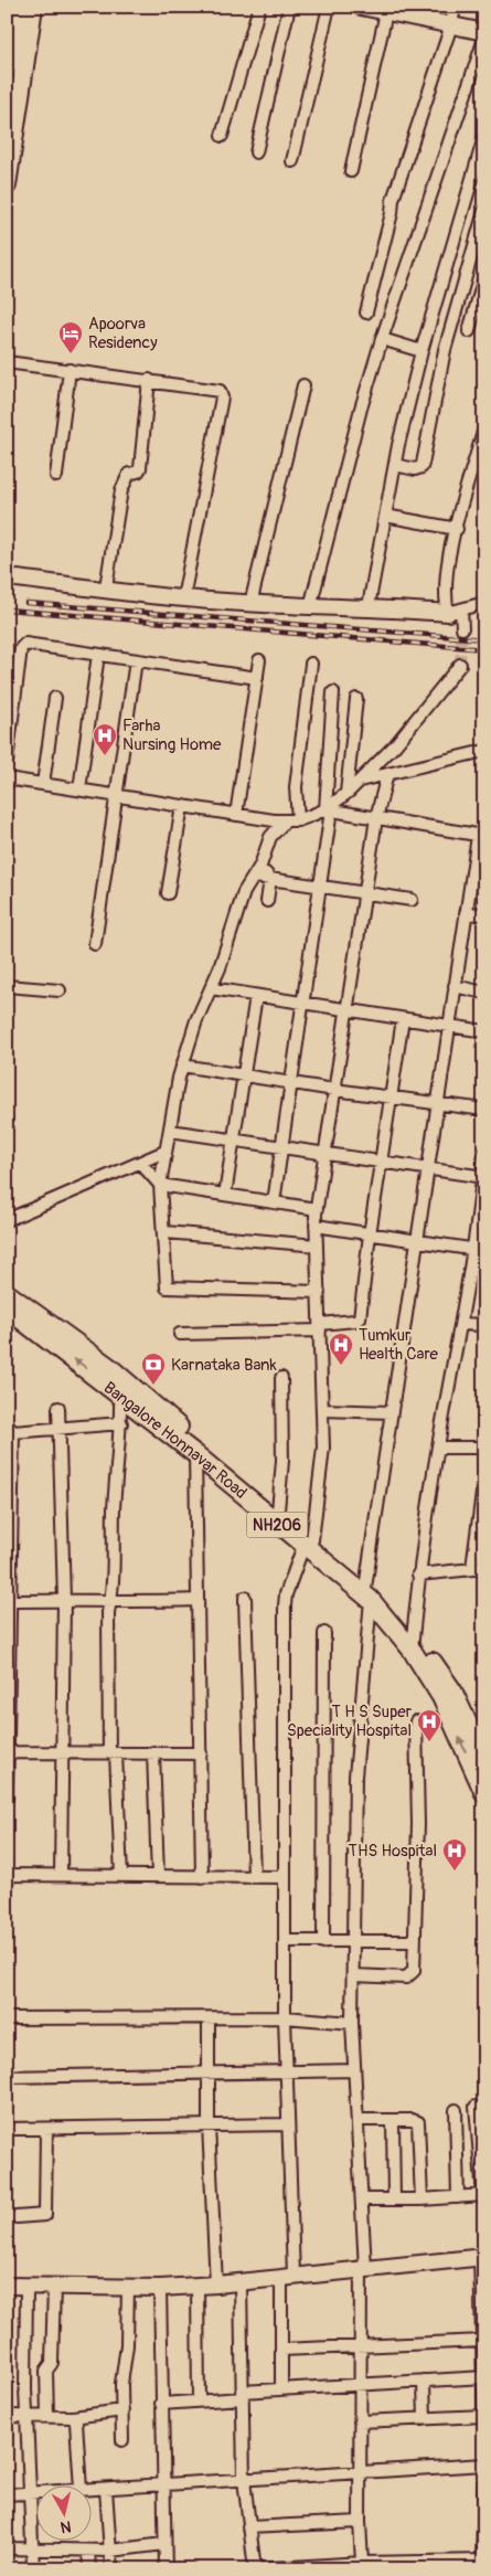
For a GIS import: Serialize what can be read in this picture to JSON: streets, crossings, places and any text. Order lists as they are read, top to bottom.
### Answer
{
  "streets": {
    "main road": ["Bangalore Honnavar Road", "NH206"]
  },
  "crossings": [
    ["Bangalore Honnavar Road", "NH206"]
  ],
  "places": {
    "hotel": ["Apoorva Residency"],
    "hospital": [
      "Farha Nursing Home",
      "Tumkur Health Care",
      "T H S Super Speciality Hospital",
      "THS Hospital"
    ],
    "bank": ["Karnataka Bank"]
  },
  "north": "bottom"
}
